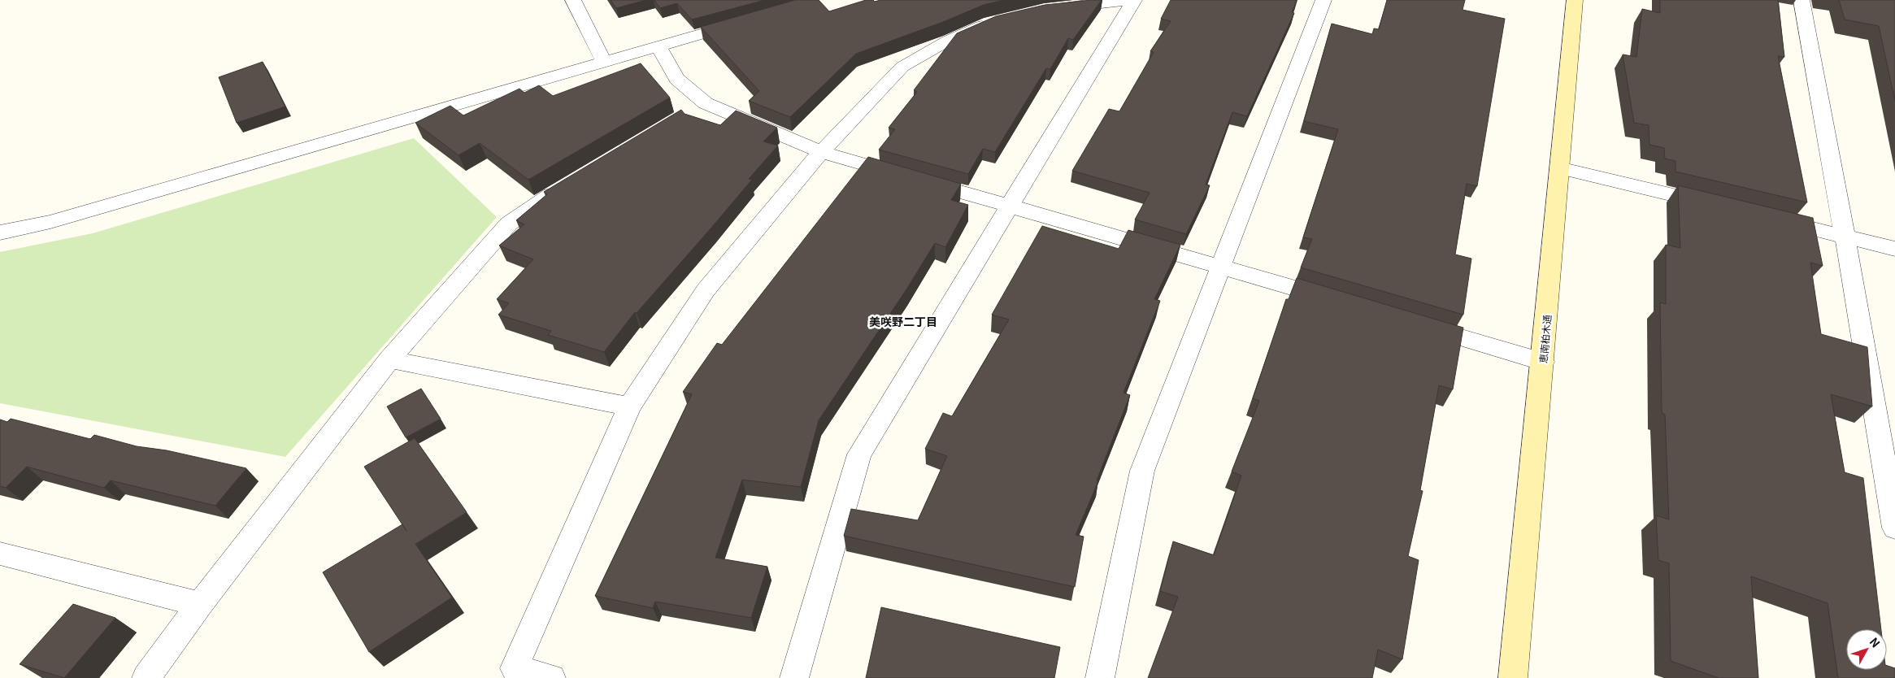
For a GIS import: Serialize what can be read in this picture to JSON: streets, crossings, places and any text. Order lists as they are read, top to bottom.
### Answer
{
  "streets": {
    "street": ["恵南柏木通"]
  },
  "districts": ["美咲野二丁目"],
  "north": "top right"
}
